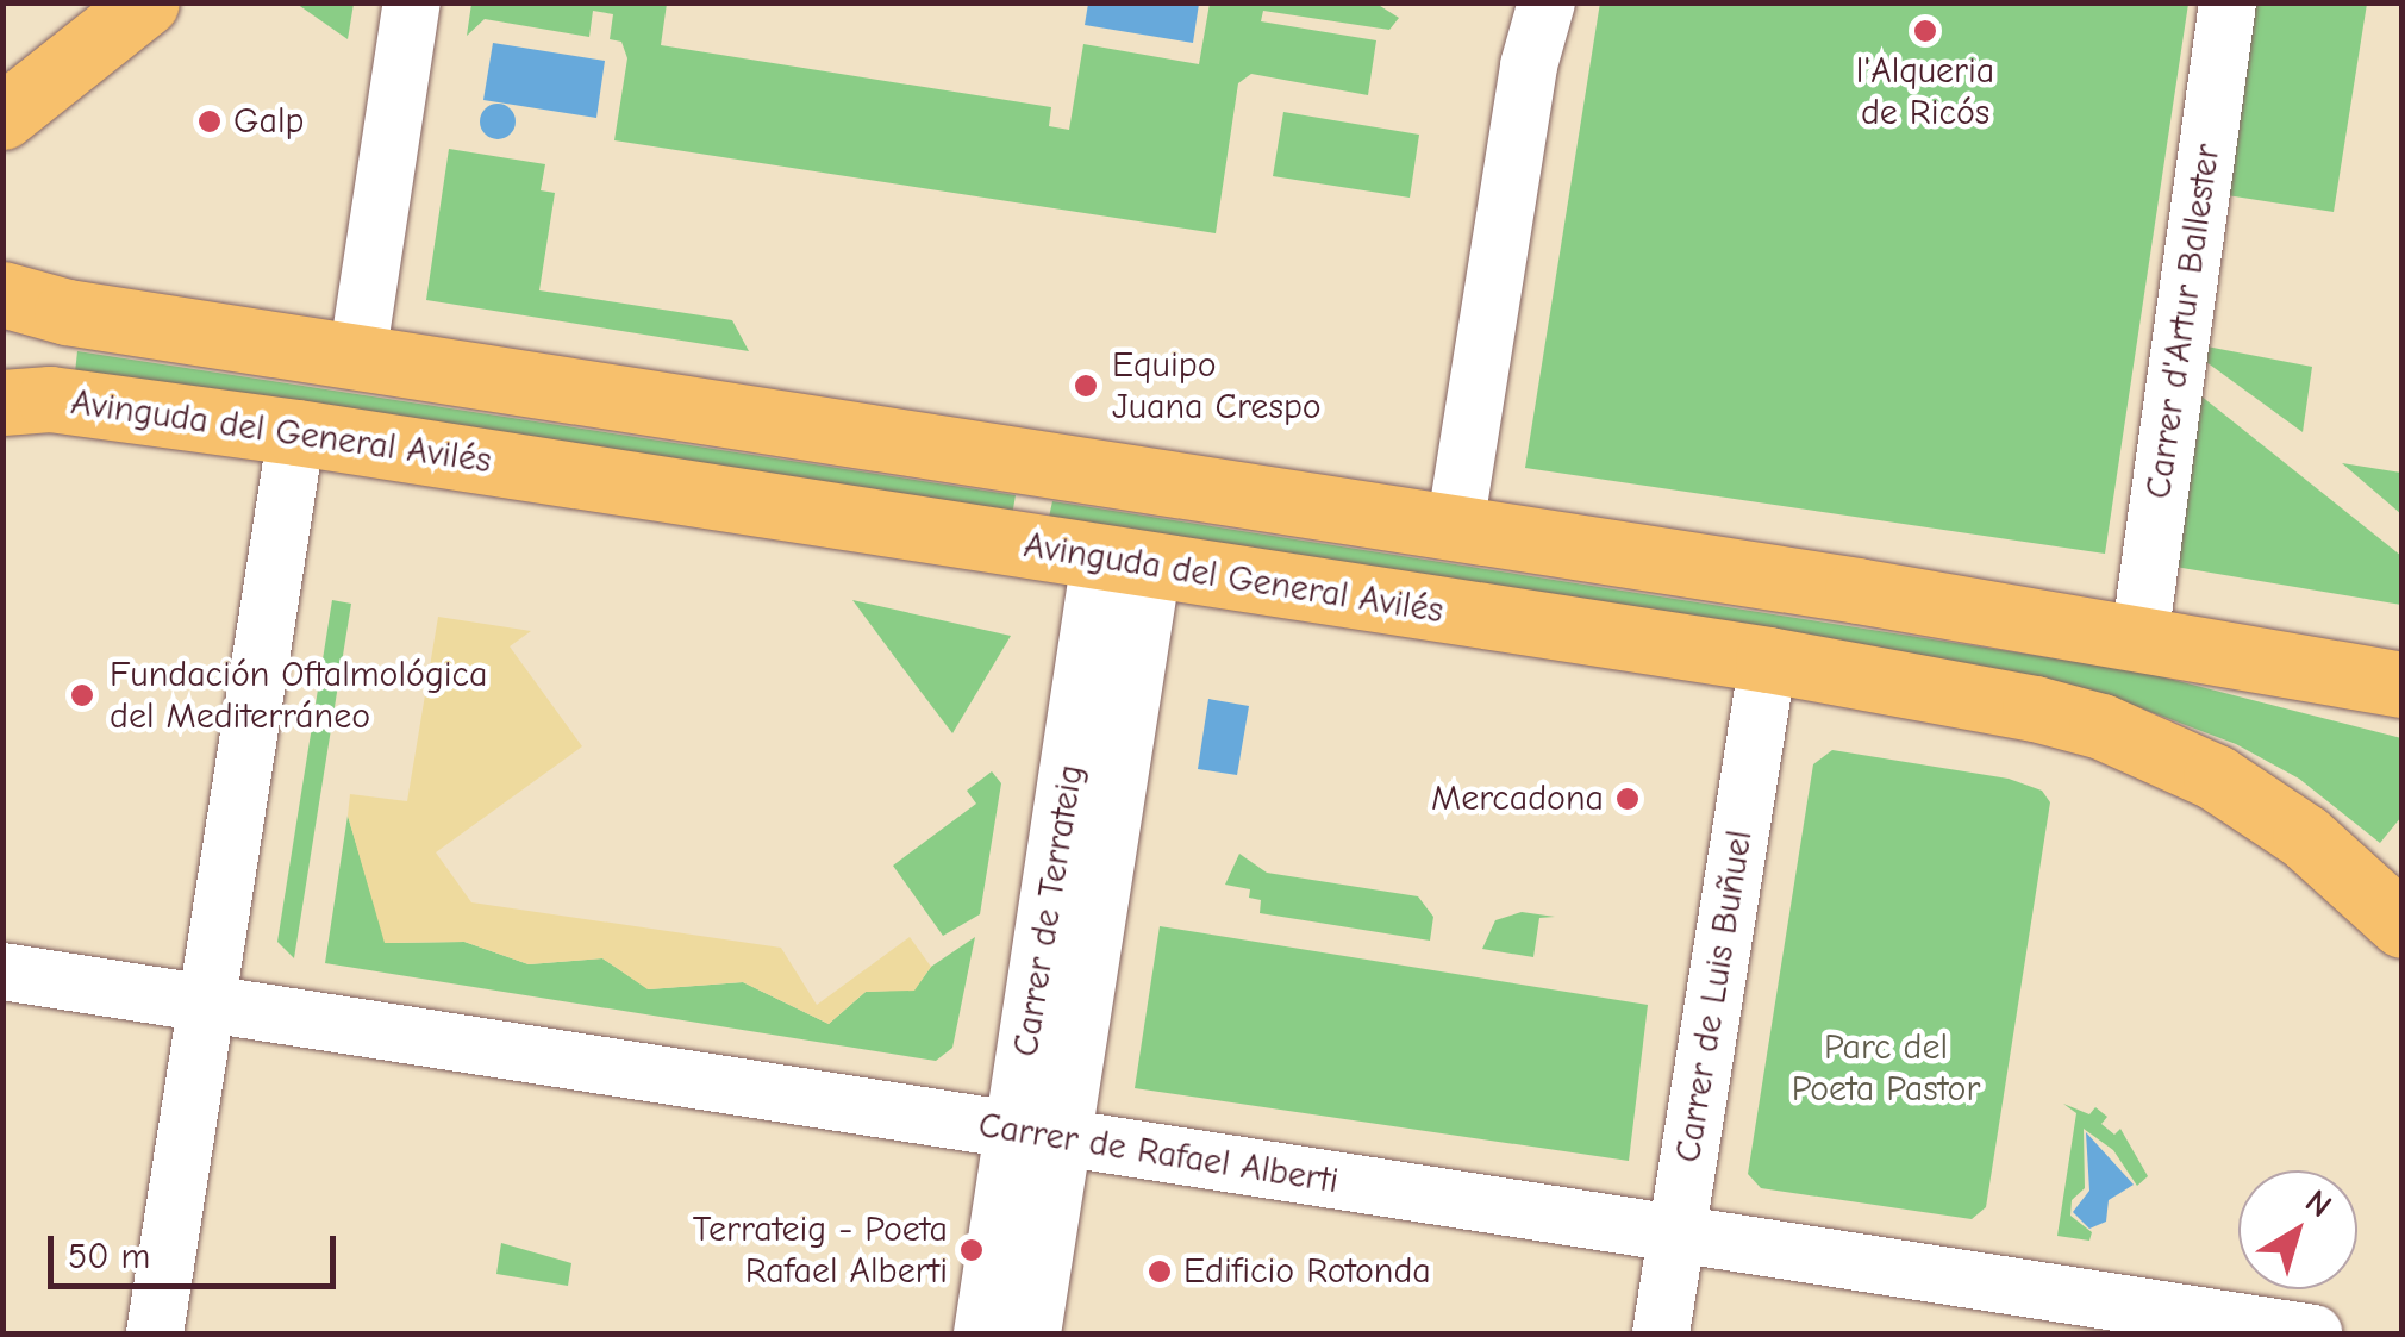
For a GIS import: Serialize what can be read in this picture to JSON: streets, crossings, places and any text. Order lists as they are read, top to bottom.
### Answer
{
  "streets": {
    "main road": ["Avinguda del General Avilés"],
    "street": [
      "Carrer d'Artur Ballester",
      "Carrer de Terrateig",
      "Carrer de Luis Buñuel",
      "Carrer de Rafael Alberti"
    ]
  },
  "crossings": [
    ["Avinguda del General Avilés", "Carrer de Terrateig"],
    ["Avinguda del General Avilés", "Carrer de Luis Buñuel"],
    ["Carrer de Terrateig", "Carrer de Rafael Alberti"],
    ["Carrer de Luis Buñuel", "Carrer de Rafael Alberti"]
  ],
  "parks": ["Parc del Poeta Pastor"],
  "places": [
    "l'Alqueria de Ricós",
    "Galp",
    "Equipo Juana Crespo",
    "Fundación Oftalmológica del Mediterráneo",
    "Mercadona",
    "Terrateig - Poeta Rafael Alberti",
    "Edificio Rotonda"
  ],
  "scale_bar": "50 m",
  "north": "top right"
}
